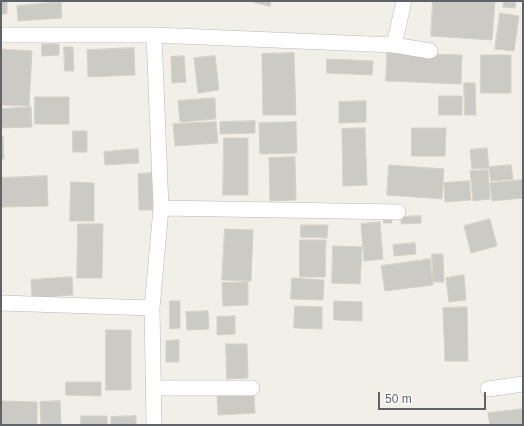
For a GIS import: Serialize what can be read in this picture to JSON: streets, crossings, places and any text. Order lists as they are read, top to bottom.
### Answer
{
  "scale_bar": "50 m"
}
